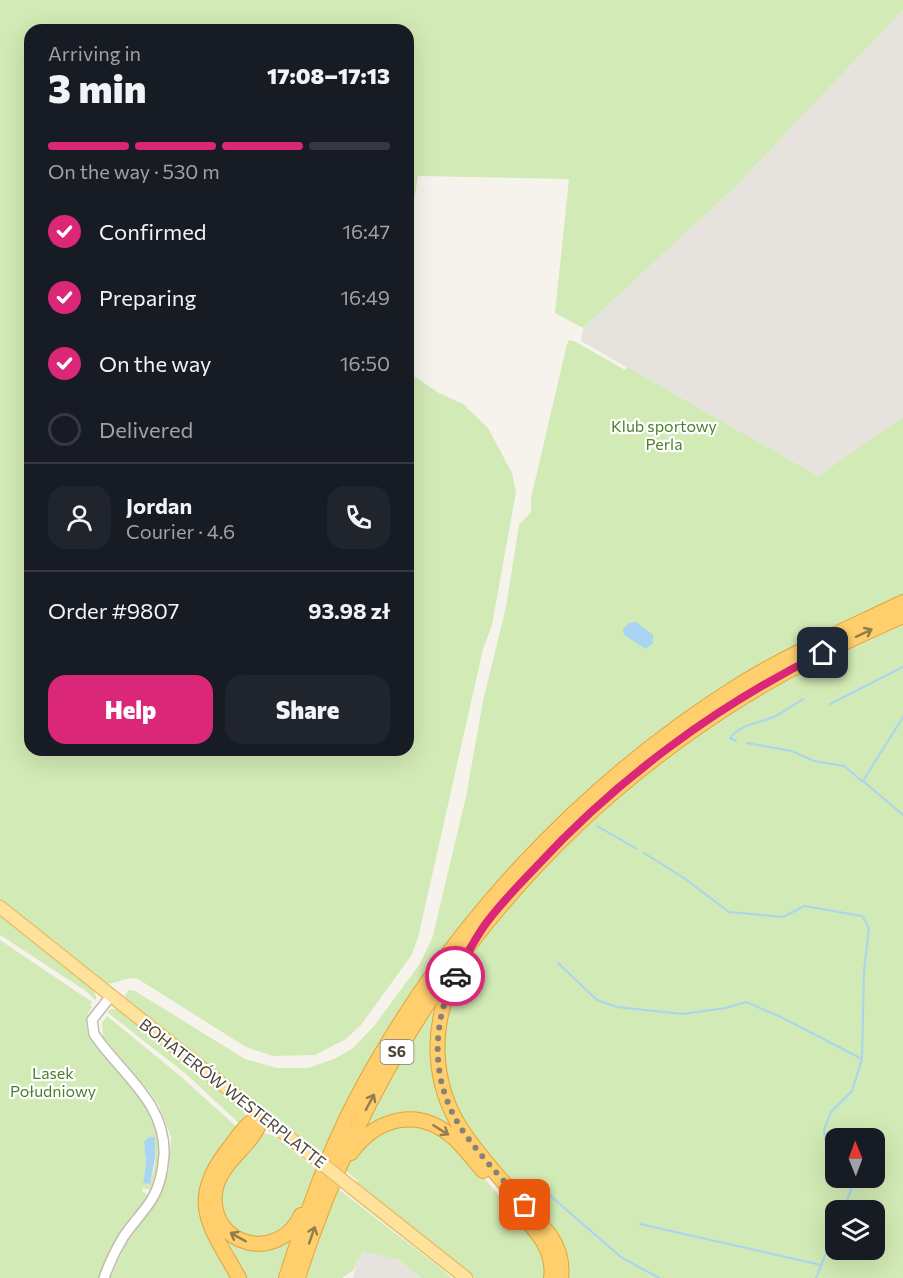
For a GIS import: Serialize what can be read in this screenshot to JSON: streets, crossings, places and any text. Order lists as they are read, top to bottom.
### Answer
{
  "streets": {
    "highway": ["S6"],
    "main road": ["BOHATERÓW WESTERPLATTE"]
  },
  "parks": ["Klub sportowy Perla", "Lasek Południowy"],
  "north": "top",
  "page": {
    "heading": ["3 min", "Arriving in", "17:08–17:13"],
    "panel": [
      "Jordan",
      "Courier · 4.6",
      "Order #9807",
      "93.98 zł"
    ],
    "bar": "On the way · 530 m",
    "list": [
      ["Confirmed", "16:47"],
      ["Preparing", "16:49"],
      ["On the way", "16:50"],
      "Delivered"
    ],
    "buttons": ["Help", "Share"]
  }
}
